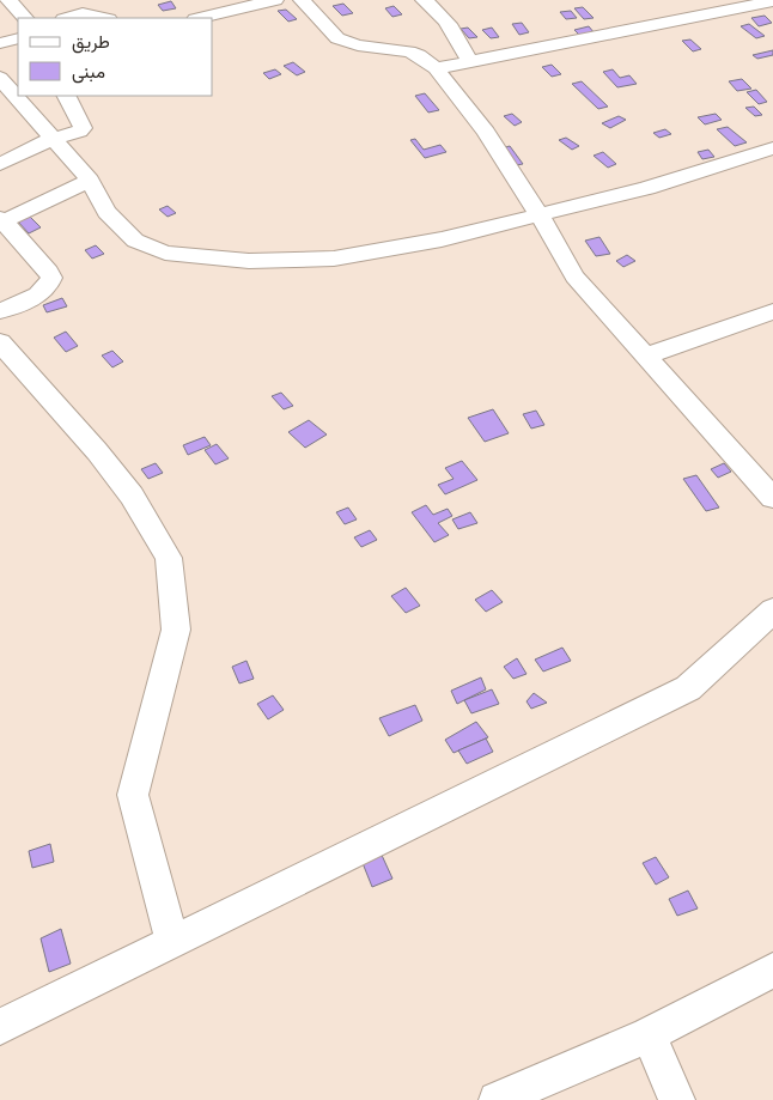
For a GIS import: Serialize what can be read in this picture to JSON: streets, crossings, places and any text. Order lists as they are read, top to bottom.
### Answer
{
  "legend": ["طريق", "مبنى"]
}
